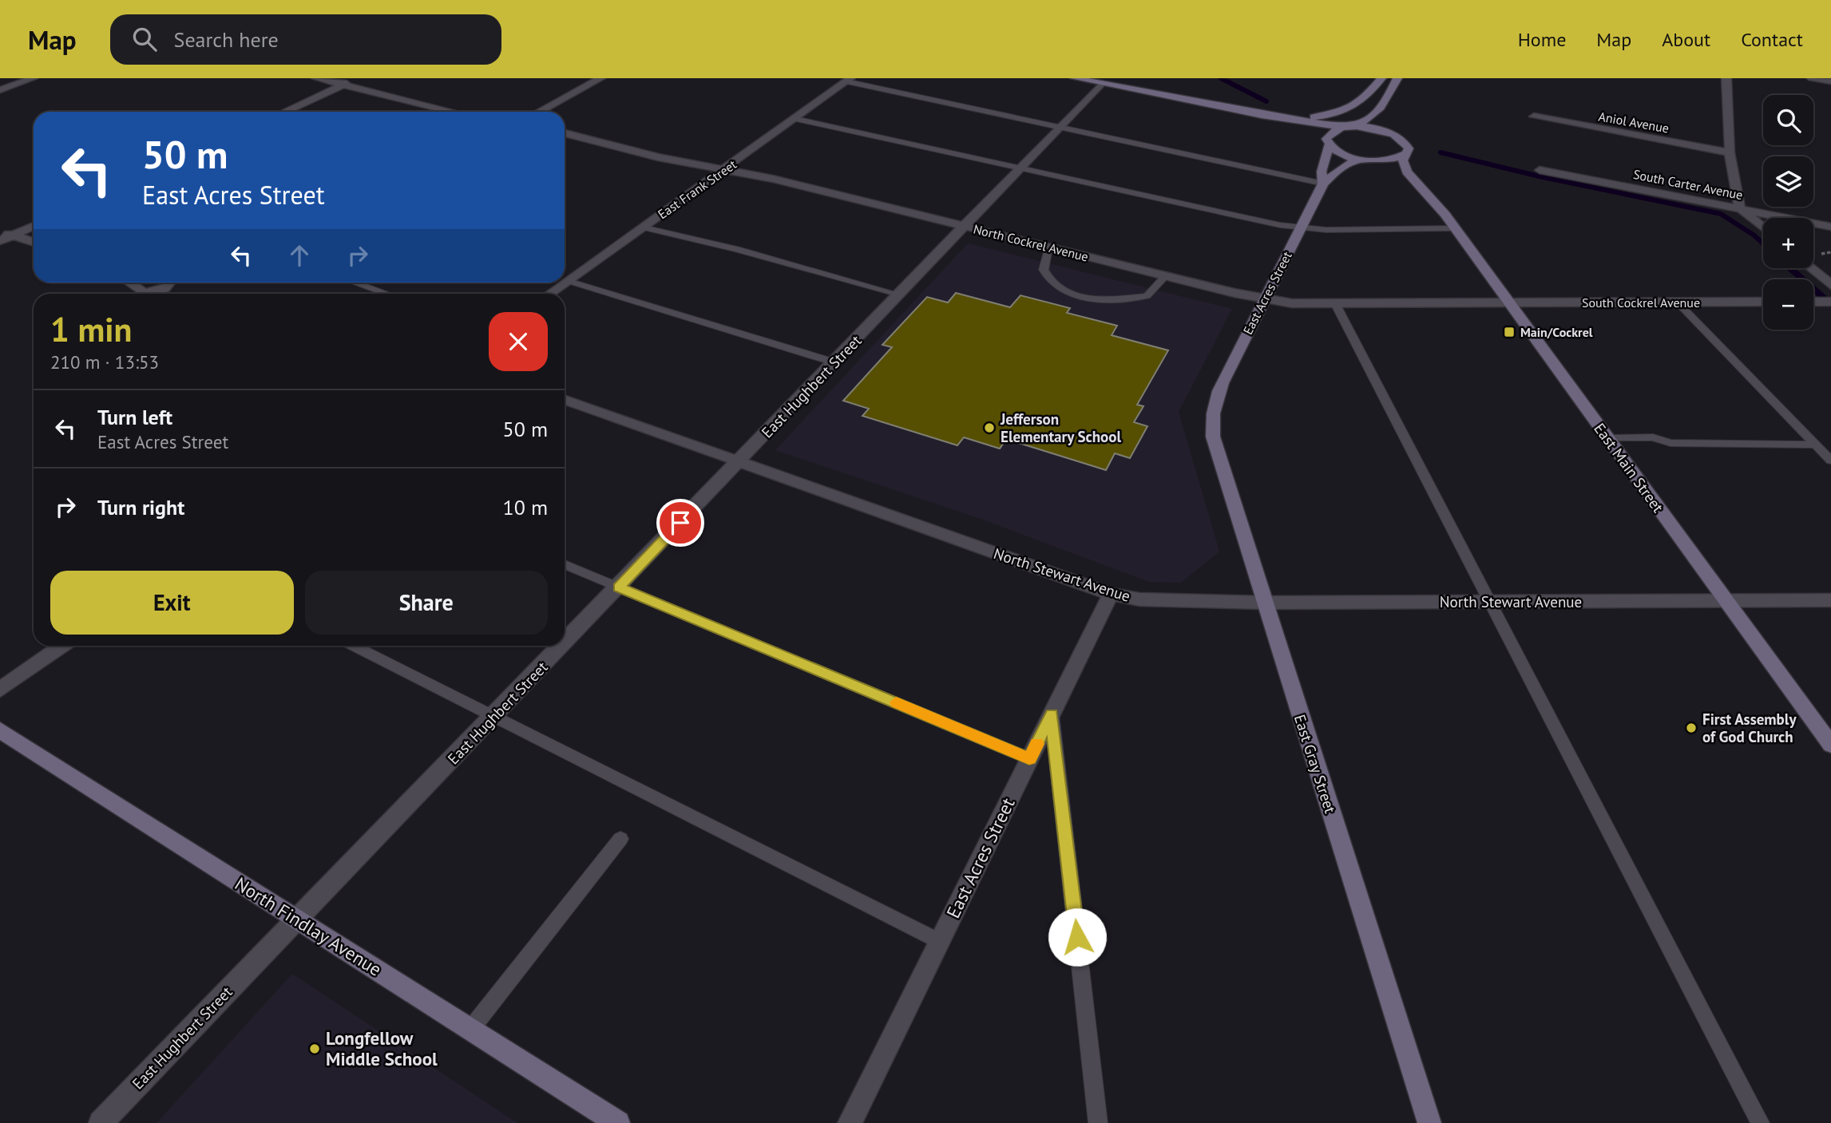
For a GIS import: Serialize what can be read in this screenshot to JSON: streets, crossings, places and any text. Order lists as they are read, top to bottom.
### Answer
{
  "streets": {
    "street": [
      "Aniol Avenue",
      "South Carter Avenue",
      "East Frank Street",
      "North Cockrel Avenue",
      "East Acres Street",
      "South Cockrel Avenue",
      "East Hughbert Street",
      "East Main Street",
      "North Stewart Avenue",
      "East Gray Street",
      "North Findlay Avenue"
    ]
  },
  "crossings": [
    ["East Frank Street", "North Cockrel Avenue"],
    ["North Cockrel Avenue", "East Acres Street"],
    ["North Cockrel Avenue", "South Cockrel Avenue"],
    ["North Cockrel Avenue", "East Hughbert Street"],
    ["North Cockrel Avenue", "East Main Street"],
    ["East Acres Street", "East Main Street"],
    ["East Acres Street", "North Stewart Avenue"],
    ["East Acres Street", "East Gray Street"],
    ["South Cockrel Avenue", "East Main Street"],
    ["East Hughbert Street", "North Stewart Avenue"],
    ["East Hughbert Street", "North Findlay Avenue"],
    ["East Main Street", "North Stewart Avenue"],
    ["North Stewart Avenue", "East Gray Street"]
  ],
  "places": {
    "transit": ["Main/Cockrel"],
    "other": ["Jefferson Elementary School", "First Assembly of God Church", "Longfellow Middle School"]
  },
  "page": {
    "header": "Map",
    "search": "Search here",
    "nav": [
      "Home",
      "Map",
      "About",
      "Contact"
    ],
    "map_buttons": ["+", "−"],
    "turn": ["50 m", "East Acres Street"],
    "heading": ["1 min", "210 m · 13:53"],
    "list": [
      {
        "name": "Turn left",
        "note": "East Acres Street",
        "value": "50 m"
      },
      {
        "name": "Turn right",
        "value": "10 m"
      }
    ],
    "buttons": ["Exit", "Share"]
  }
}
